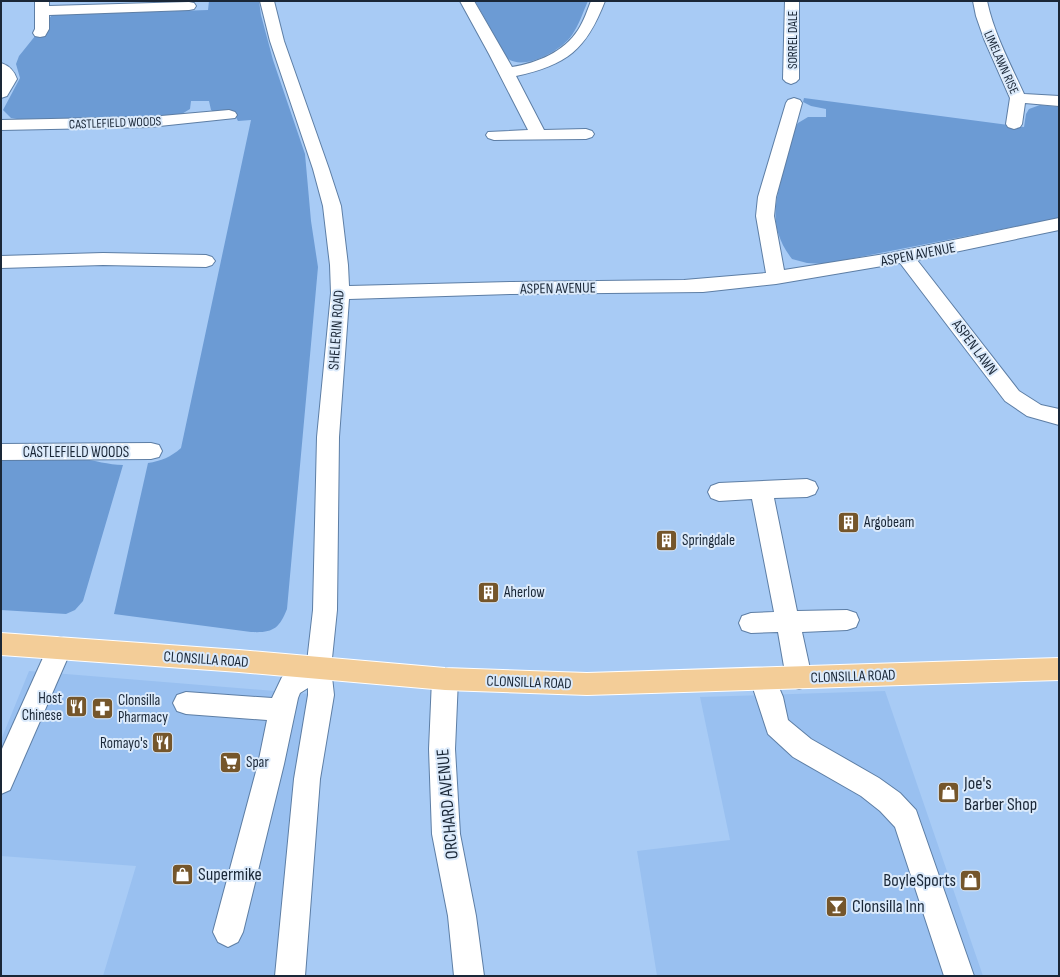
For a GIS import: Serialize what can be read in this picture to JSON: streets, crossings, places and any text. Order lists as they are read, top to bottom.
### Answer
{
  "streets": {
    "main road": ["CLONSILLA ROAD"],
    "street": [
      "SORREL DALE",
      "LIMELAWN RISE",
      "CASTLEFIELD WOODS",
      "ASPEN AVENUE",
      "SHELERIN ROAD",
      "ASPEN LAWN",
      "ORCHARD AVENUE"
    ]
  },
  "crossings": [
    ["ASPEN AVENUE", "SHELERIN ROAD"],
    ["ASPEN AVENUE", "ASPEN LAWN"],
    ["SHELERIN ROAD", "CLONSILLA ROAD"],
    ["CLONSILLA ROAD", "ORCHARD AVENUE"]
  ],
  "places": {
    "building": ["Argobeam", "Springdale", "Aherlow"],
    "restaurant": ["Host Chinese", "Romayo's"],
    "pharmacy": ["Clonsilla Pharmacy"],
    "supermarket": ["Spar"],
    "shop": ["Joe's Barber Shop", "Supermike", "BoyleSports"],
    "bar": ["Clonsilla Inn"]
  }
}
